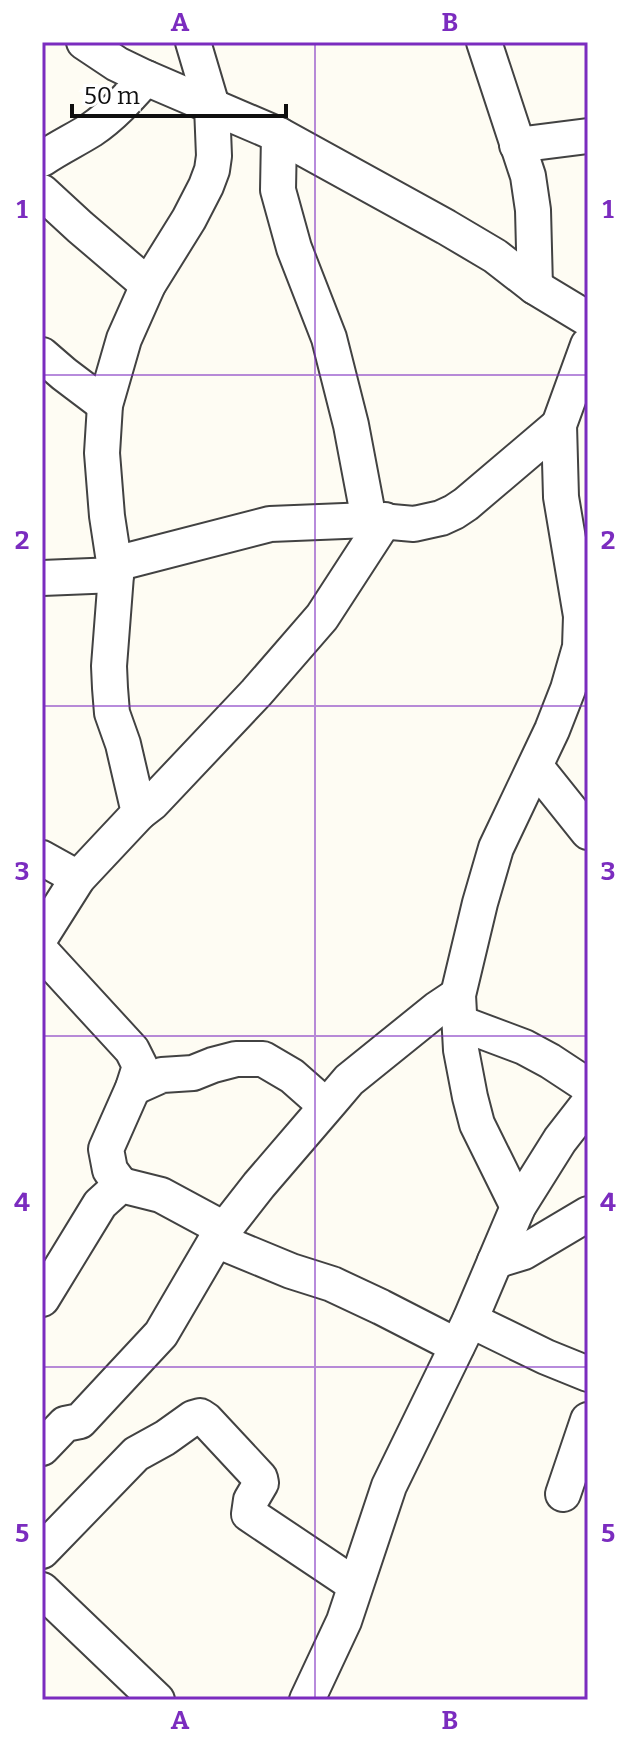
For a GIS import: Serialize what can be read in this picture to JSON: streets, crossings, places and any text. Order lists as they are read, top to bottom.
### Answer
{
  "scale_bar": "50 m",
  "grid": {
    "columns": ["A", "B"],
    "rows": [
      "1",
      "2",
      "3",
      "4",
      "5"
    ]
  }
}
